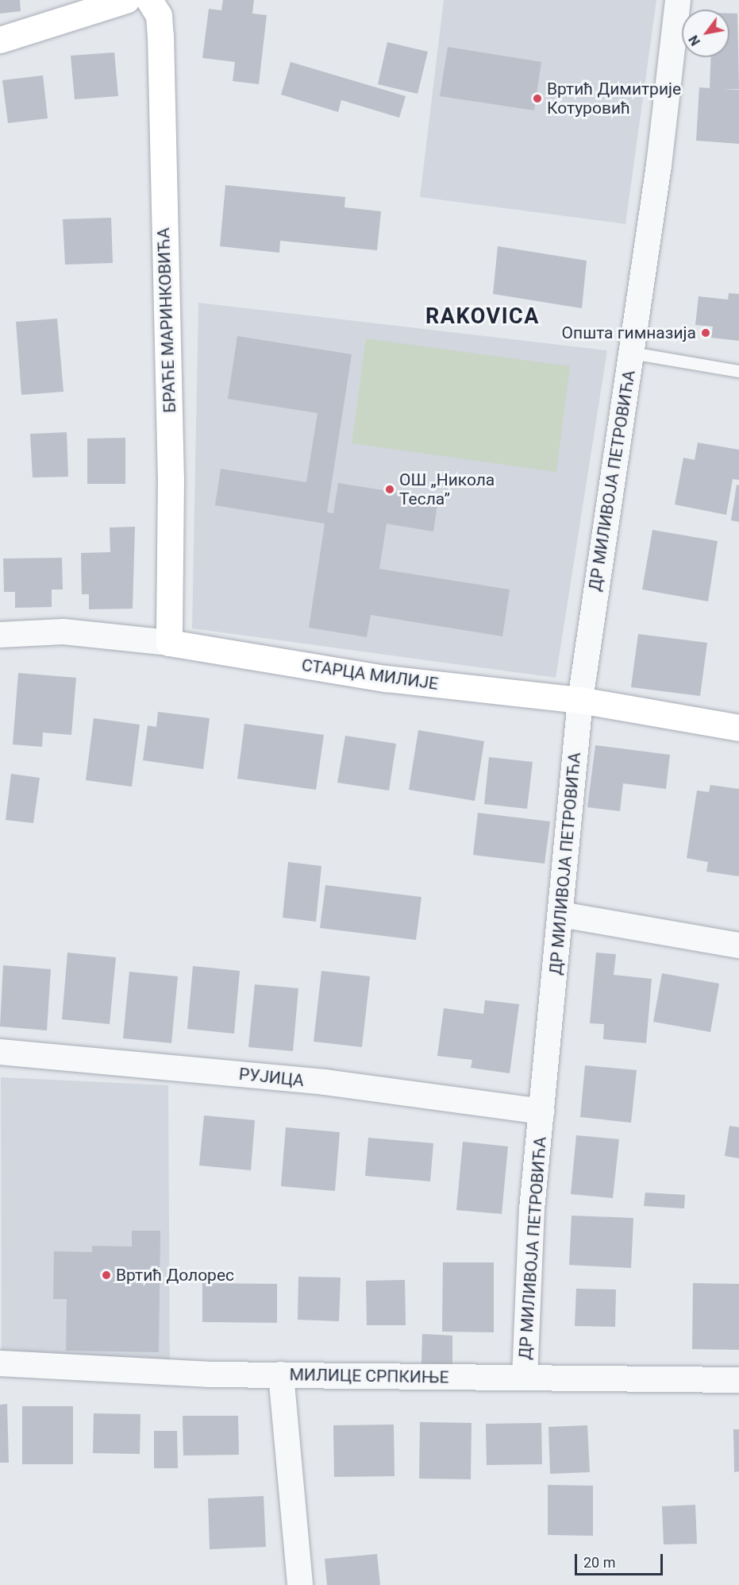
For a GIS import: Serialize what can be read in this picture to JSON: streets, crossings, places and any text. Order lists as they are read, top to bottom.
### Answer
{
  "streets": {
    "street": [
      "БРАЋЕ МАРИНКОВИЋА",
      "ДР МИЛИВОЈА ПЕТРОВИЋА",
      "СТАРЦА МИЛИЈЕ",
      "РУЈИЦА",
      "МИЛИЦЕ СРПКИЊЕ"
    ]
  },
  "crossings": [
    ["БРАЋЕ МАРИНКОВИЋА", "СТАРЦА МИЛИЈЕ"],
    ["ДР МИЛИВОЈА ПЕТРОВИЋА", "СТАРЦА МИЛИЈЕ"],
    ["ДР МИЛИВОЈА ПЕТРОВИЋА", "РУЈИЦА"],
    ["ДР МИЛИВОЈА ПЕТРОВИЋА", "МИЛИЦЕ СРПКИЊЕ"]
  ],
  "districts": ["RAKOVICA"],
  "places": [
    "Вртић Димитрије Котуровић",
    "Општа гимназија",
    "ОШ „Никола Тесла”",
    "Вртић Долорес"
  ],
  "scale_bar": "20 m",
  "north": "bottom left"
}
